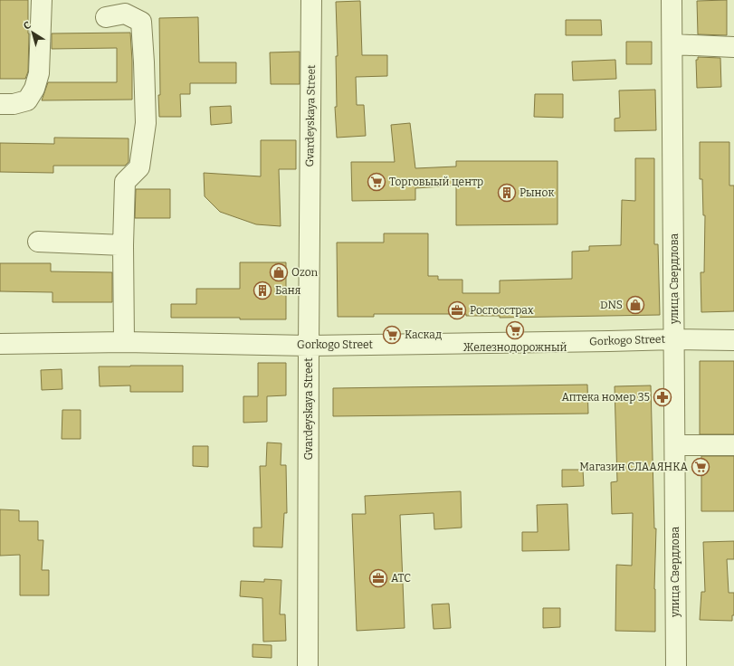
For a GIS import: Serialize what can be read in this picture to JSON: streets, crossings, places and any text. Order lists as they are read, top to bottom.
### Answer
{
  "streets": {
    "street": ["Gvardeyskaya Street", "улица Свердлова", "Gorkogo Street"]
  },
  "crossings": [
    ["Gvardeyskaya Street", "Gorkogo Street"],
    ["улица Свердлова", "Gorkogo Street"]
  ],
  "places": {
    "supermarket": [
      "Торговыый центр",
      "Железнодорожный",
      "Каскад",
      "Магазин СЛААЯНКА"
    ],
    "building": ["Рынок", "Баня"],
    "shop": ["Ozon", "DNS"],
    "office": ["Росгосстрах", "АТС"],
    "pharmacy": ["Аптека номер 35"]
  },
  "north": "top left"
}
